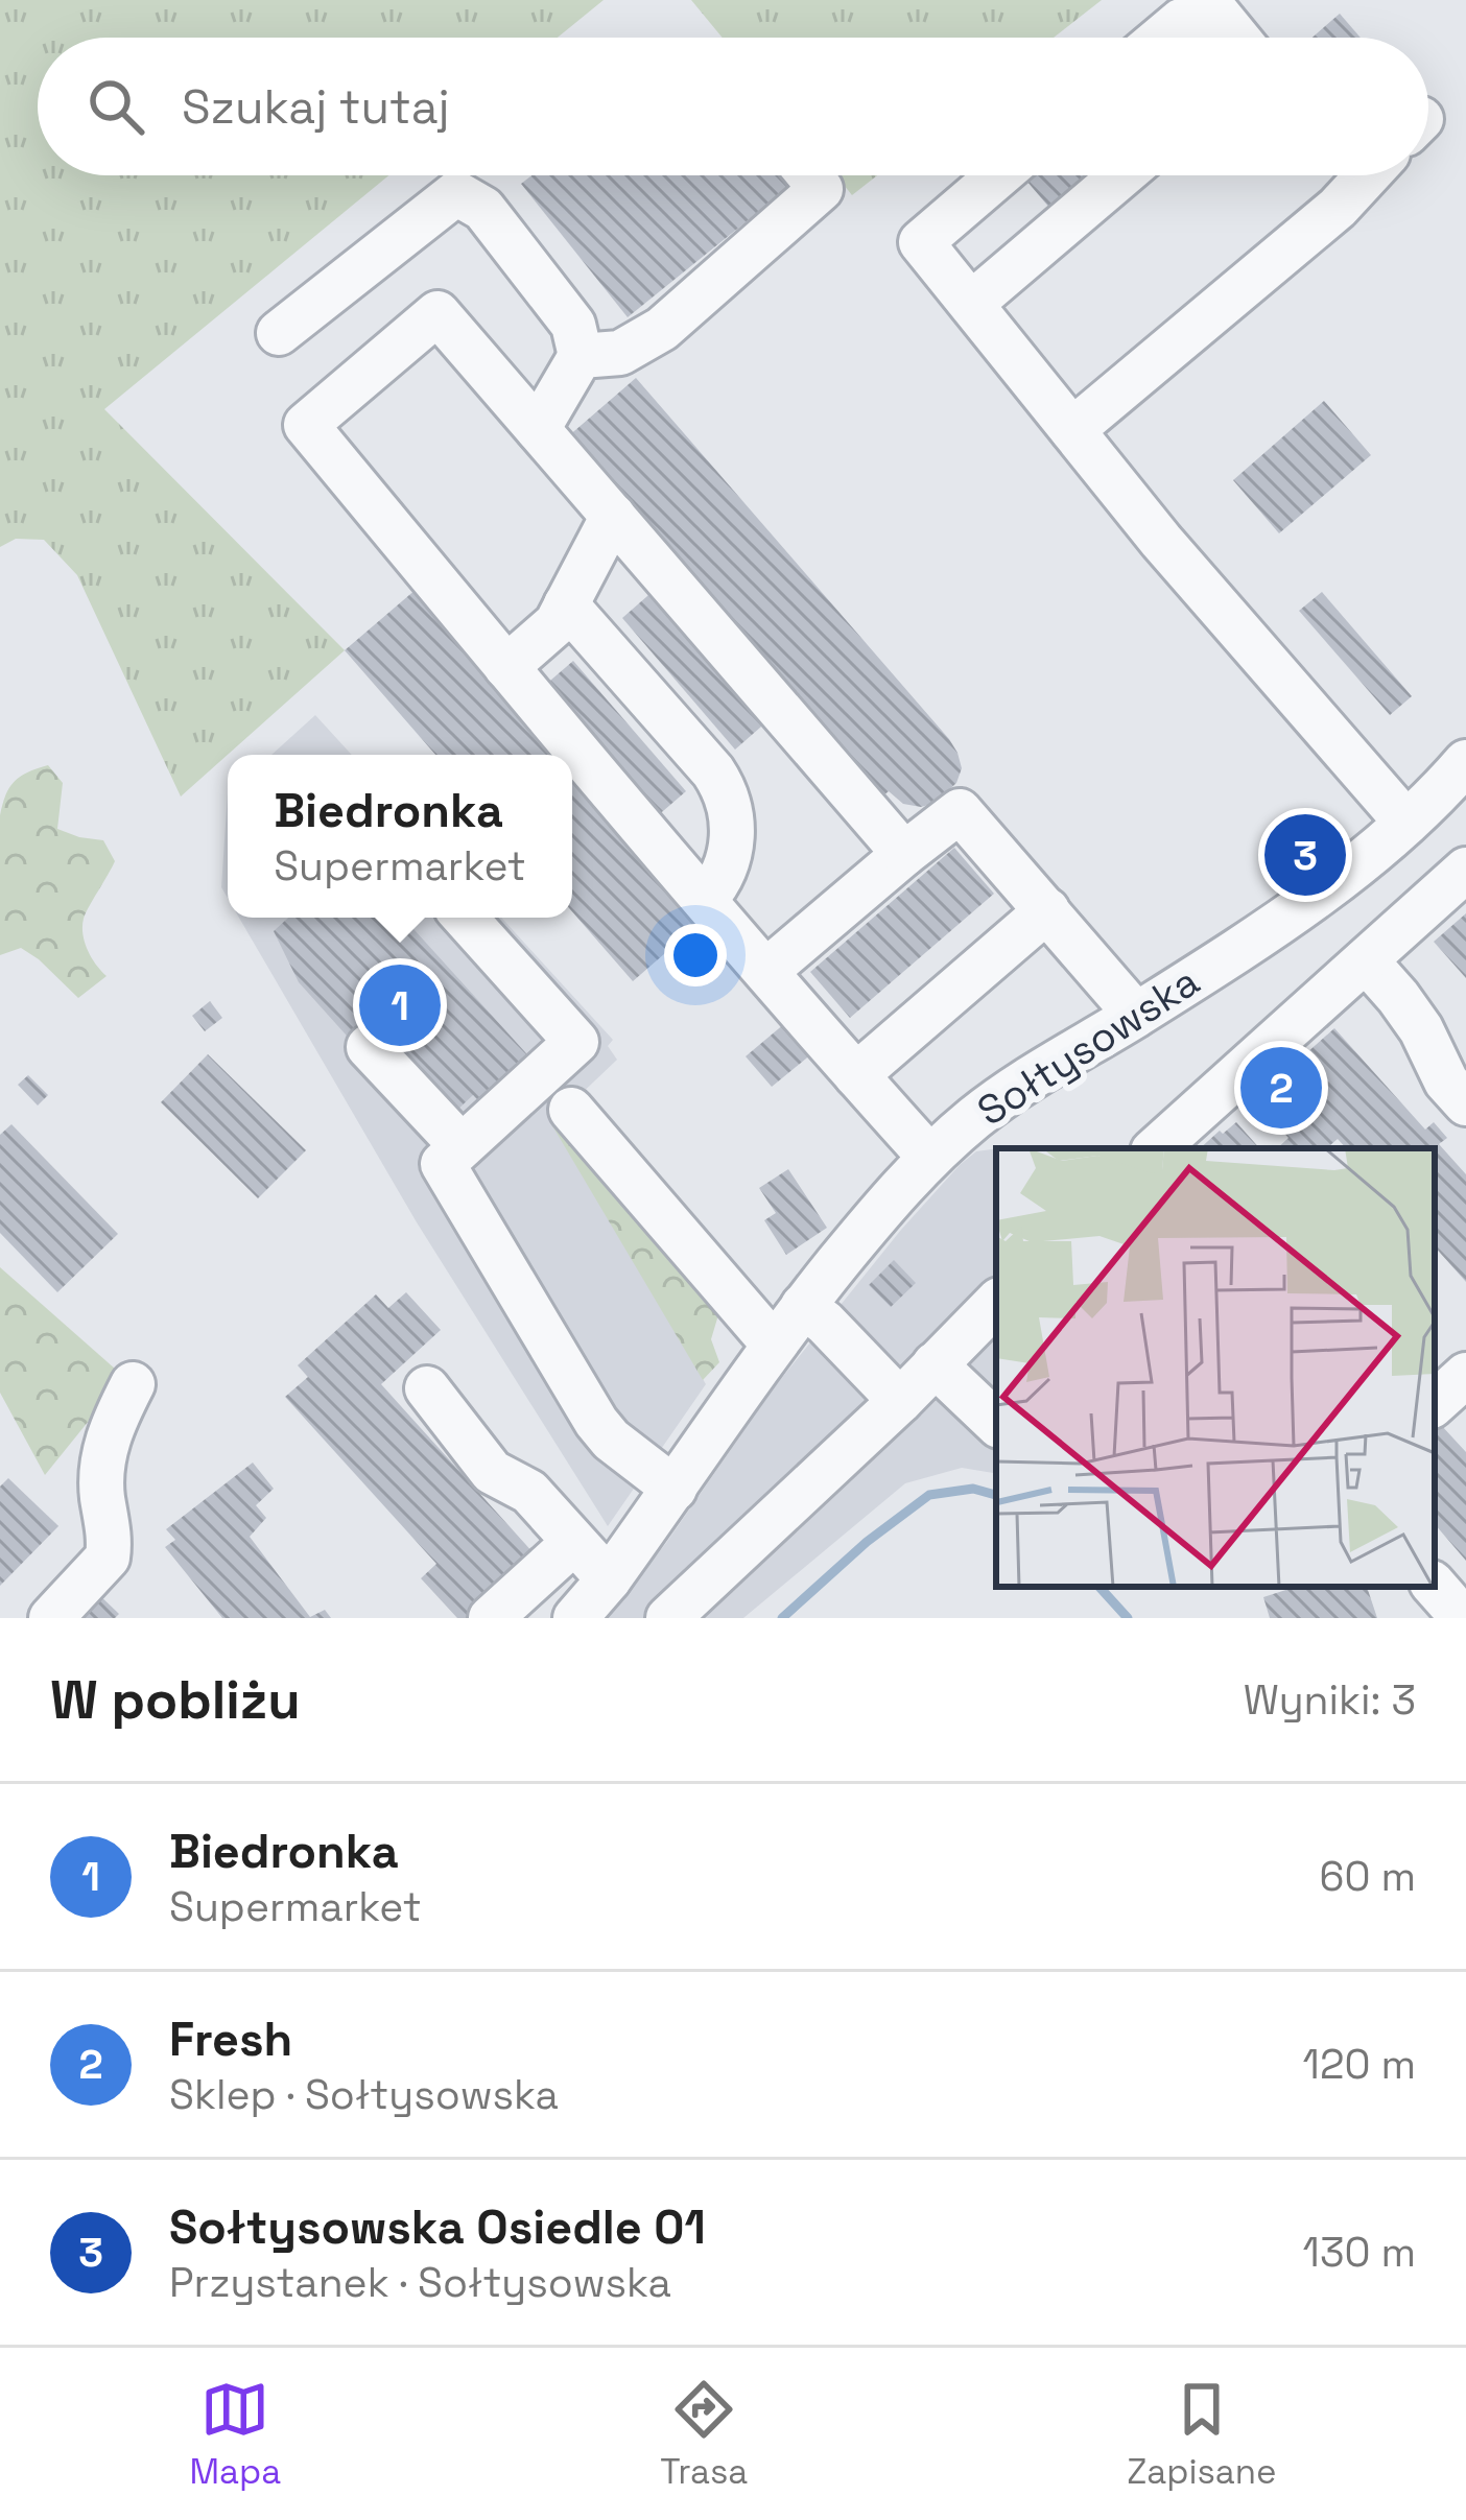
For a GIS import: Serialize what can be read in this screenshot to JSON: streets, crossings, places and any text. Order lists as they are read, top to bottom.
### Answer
{
  "streets": {
    "street": ["Sołtysowska"]
  },
  "page": {
    "search": "Szukaj tutaj",
    "popup": ["Biedronka", "Supermarket"],
    "pins": ["3", "1", "2"],
    "heading": ["W pobliżu", "Wyniki: 3"],
    "list": [
      {
        "mark": "1",
        "name": "Biedronka",
        "note": "Supermarket",
        "value": "60 m"
      },
      {
        "mark": "2",
        "name": "Fresh",
        "note": "Sklep · Sołtysowska",
        "value": "120 m"
      },
      {
        "mark": "3",
        "name": "Sołtysowska Osiedle 01",
        "note": "Przystanek · Sołtysowska",
        "value": "130 m"
      }
    ],
    "nav": ["Mapa", "Trasa", "Zapisane"]
  }
}
